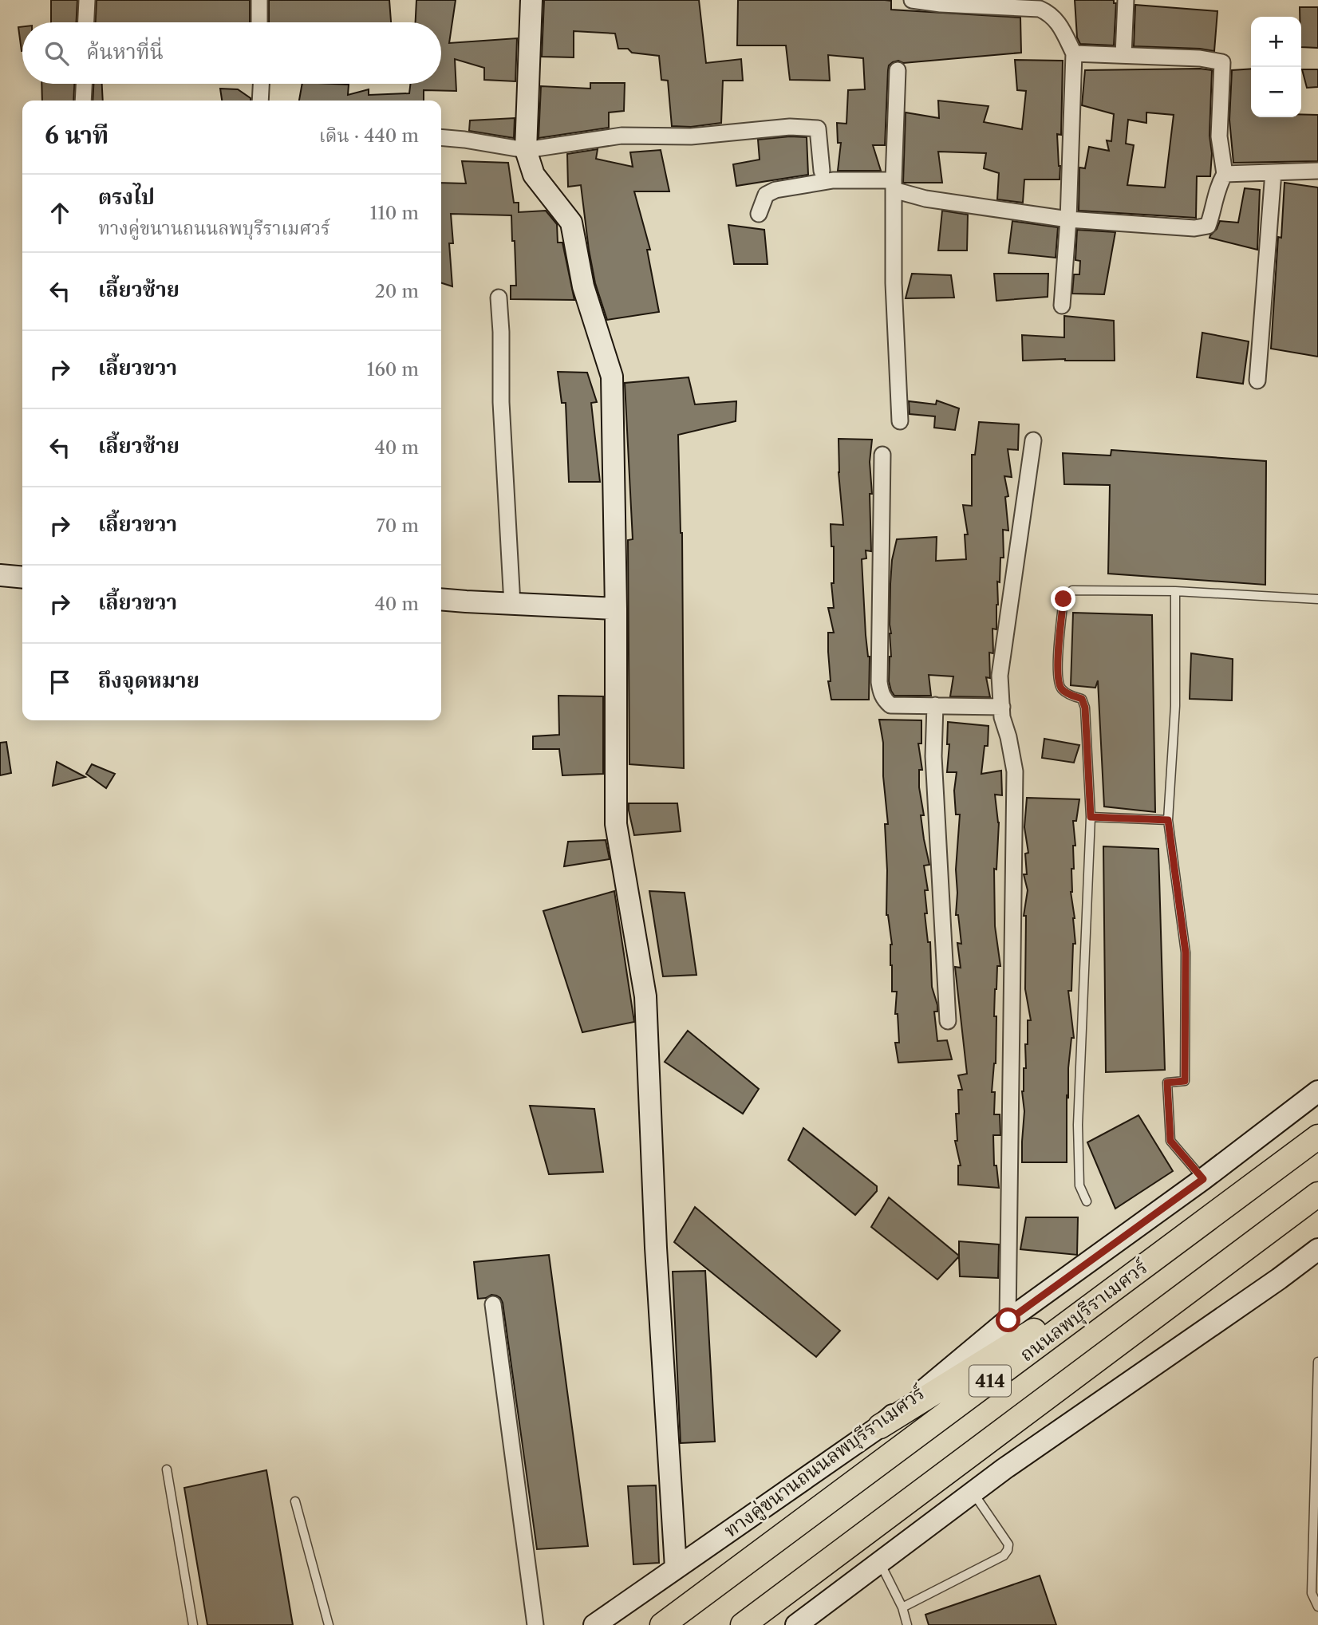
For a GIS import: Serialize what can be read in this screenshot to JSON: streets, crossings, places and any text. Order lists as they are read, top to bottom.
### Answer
{
  "streets": {
    "main road": ["ถนนลพบุรีราเมศวร์", "414"],
    "street": ["ทางคู่ขนานถนนลพบุรีราเมศวร์"]
  },
  "page": {
    "map_buttons": ["+", "−"],
    "search": "ค้นหาที่นี่",
    "heading": ["6 นาที", "เดิน · 440 m"],
    "list": [
      ["ตรงไป", "ทางคู่ขนานถนนลพบุรีราเมศวร์", "110 m"],
      ["เลี้ยวซ้าย", "20 m"],
      ["เลี้ยวขวา", "160 m"],
      ["เลี้ยวซ้าย", "40 m"],
      ["เลี้ยวขวา", "70 m"],
      ["เลี้ยวขวา", "40 m"],
      "ถึงจุดหมาย"
    ]
  }
}
